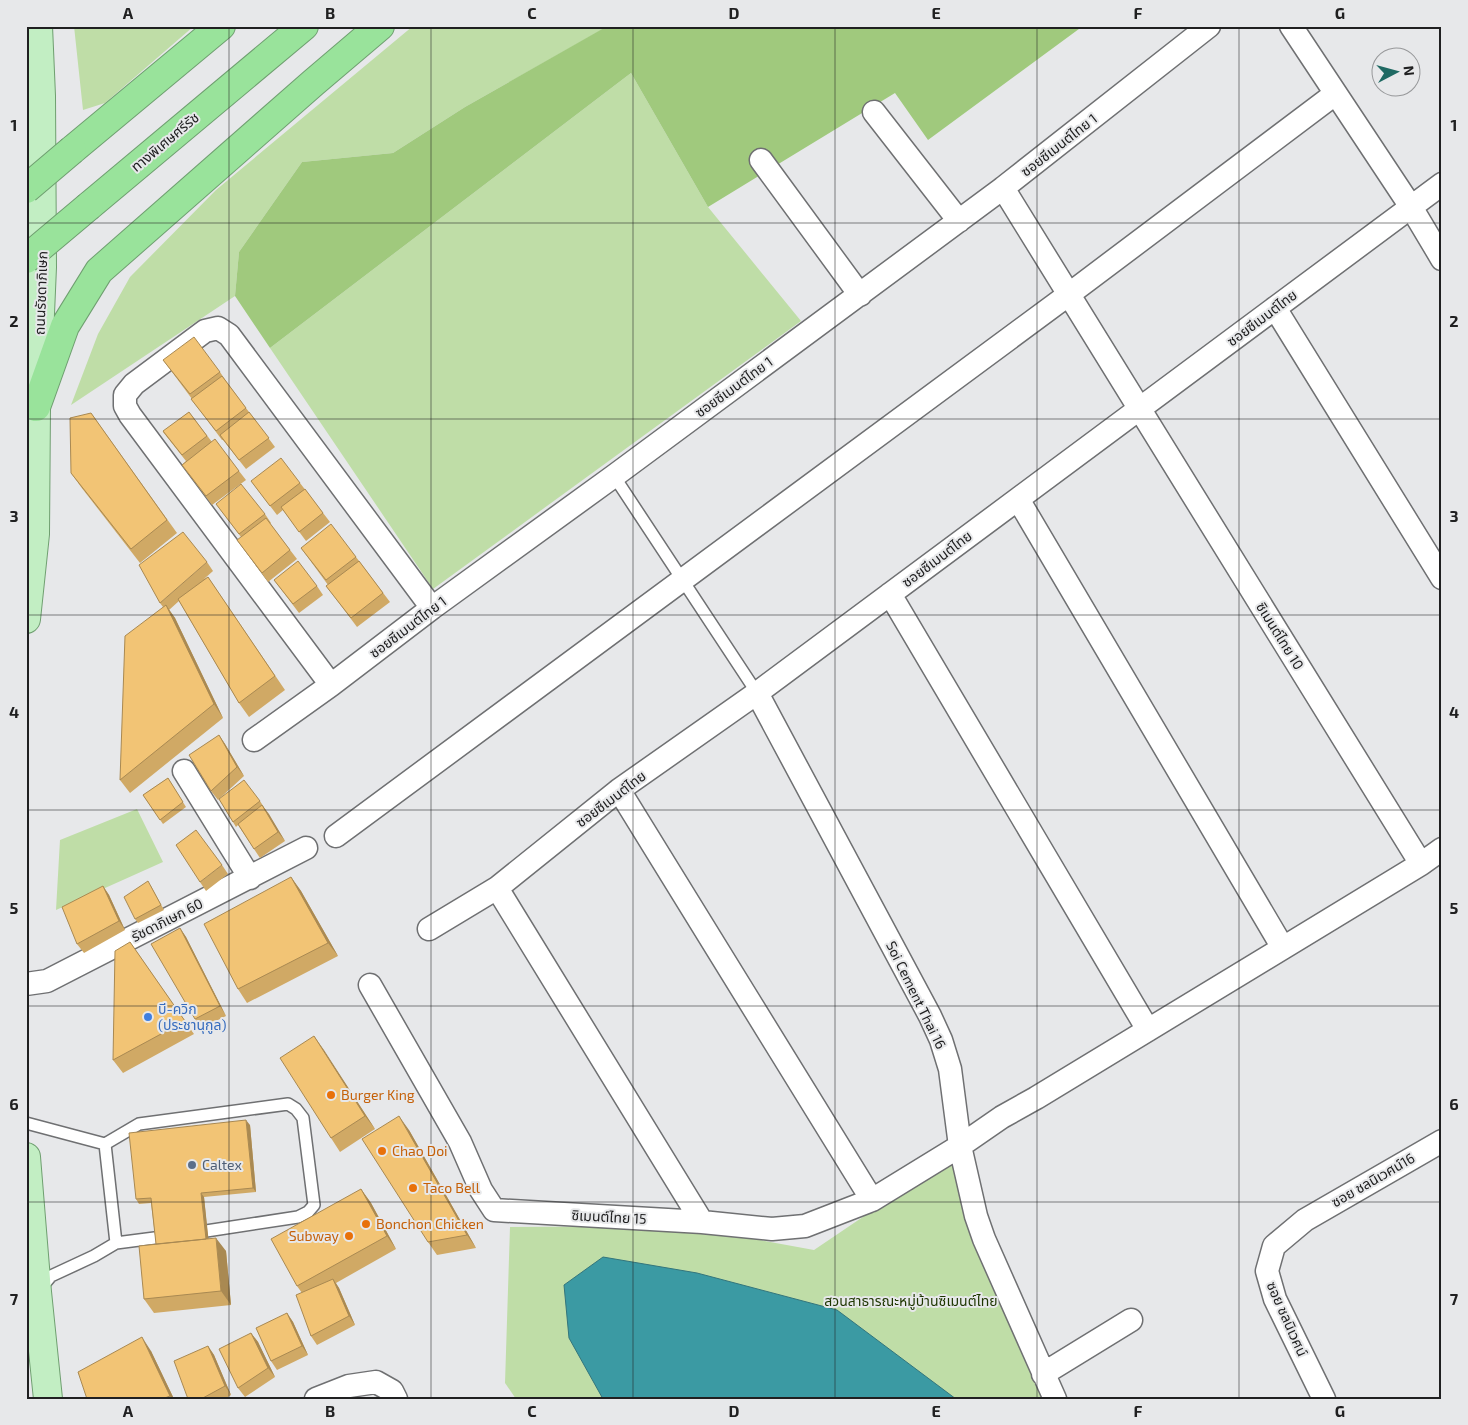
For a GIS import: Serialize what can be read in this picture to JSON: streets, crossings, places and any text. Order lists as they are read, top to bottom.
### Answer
{
  "streets": {
    "highway": ["ทางพิเศษศรีรัช"],
    "main road": ["ถนนรัชดาภิเษก"],
    "street": [
      "ซอยซีเมนต์ไทย 1",
      "ซอยซีเมนต์ไทย",
      "ซิเมนต์ไทย 10",
      "รัชดาภิเษก 60",
      "Soi Cement Thai 16",
      "ซอย ชลนิเวศน์16",
      "ซิเมนต์ไทย 15",
      "ซอย ชลนิเวศน์"
    ]
  },
  "crossings": [
    ["ซอยซีเมนต์ไทย 1", "ซิเมนต์ไทย 10"],
    ["ซอยซีเมนต์ไทย", "ซิเมนต์ไทย 10"],
    ["ซอยซีเมนต์ไทย", "Soi Cement Thai 16"],
    ["ซิเมนต์ไทย 10", "ซิเมนต์ไทย 15"],
    ["Soi Cement Thai 16", "ซิเมนต์ไทย 15"],
    ["ซอย ชลนิเวศน์16", "ซอย ชลนิเวศน์"]
  ],
  "parks": ["สวนสาธารณะหมู่บ้านซิเมนต์ไทย"],
  "places": [
    "บี-ควิก (ประชานุกูล)",
    "Burger King",
    "Chao Doi",
    "Caltex",
    "Taco Bell",
    "Bonchon Chicken",
    "Subway"
  ],
  "north": "right",
  "grid": {
    "columns": [
      "A",
      "B",
      "C",
      "D",
      "E",
      "F",
      "G"
    ],
    "rows": [
      "1",
      "2",
      "3",
      "4",
      "5",
      "6",
      "7"
    ]
  }
}
